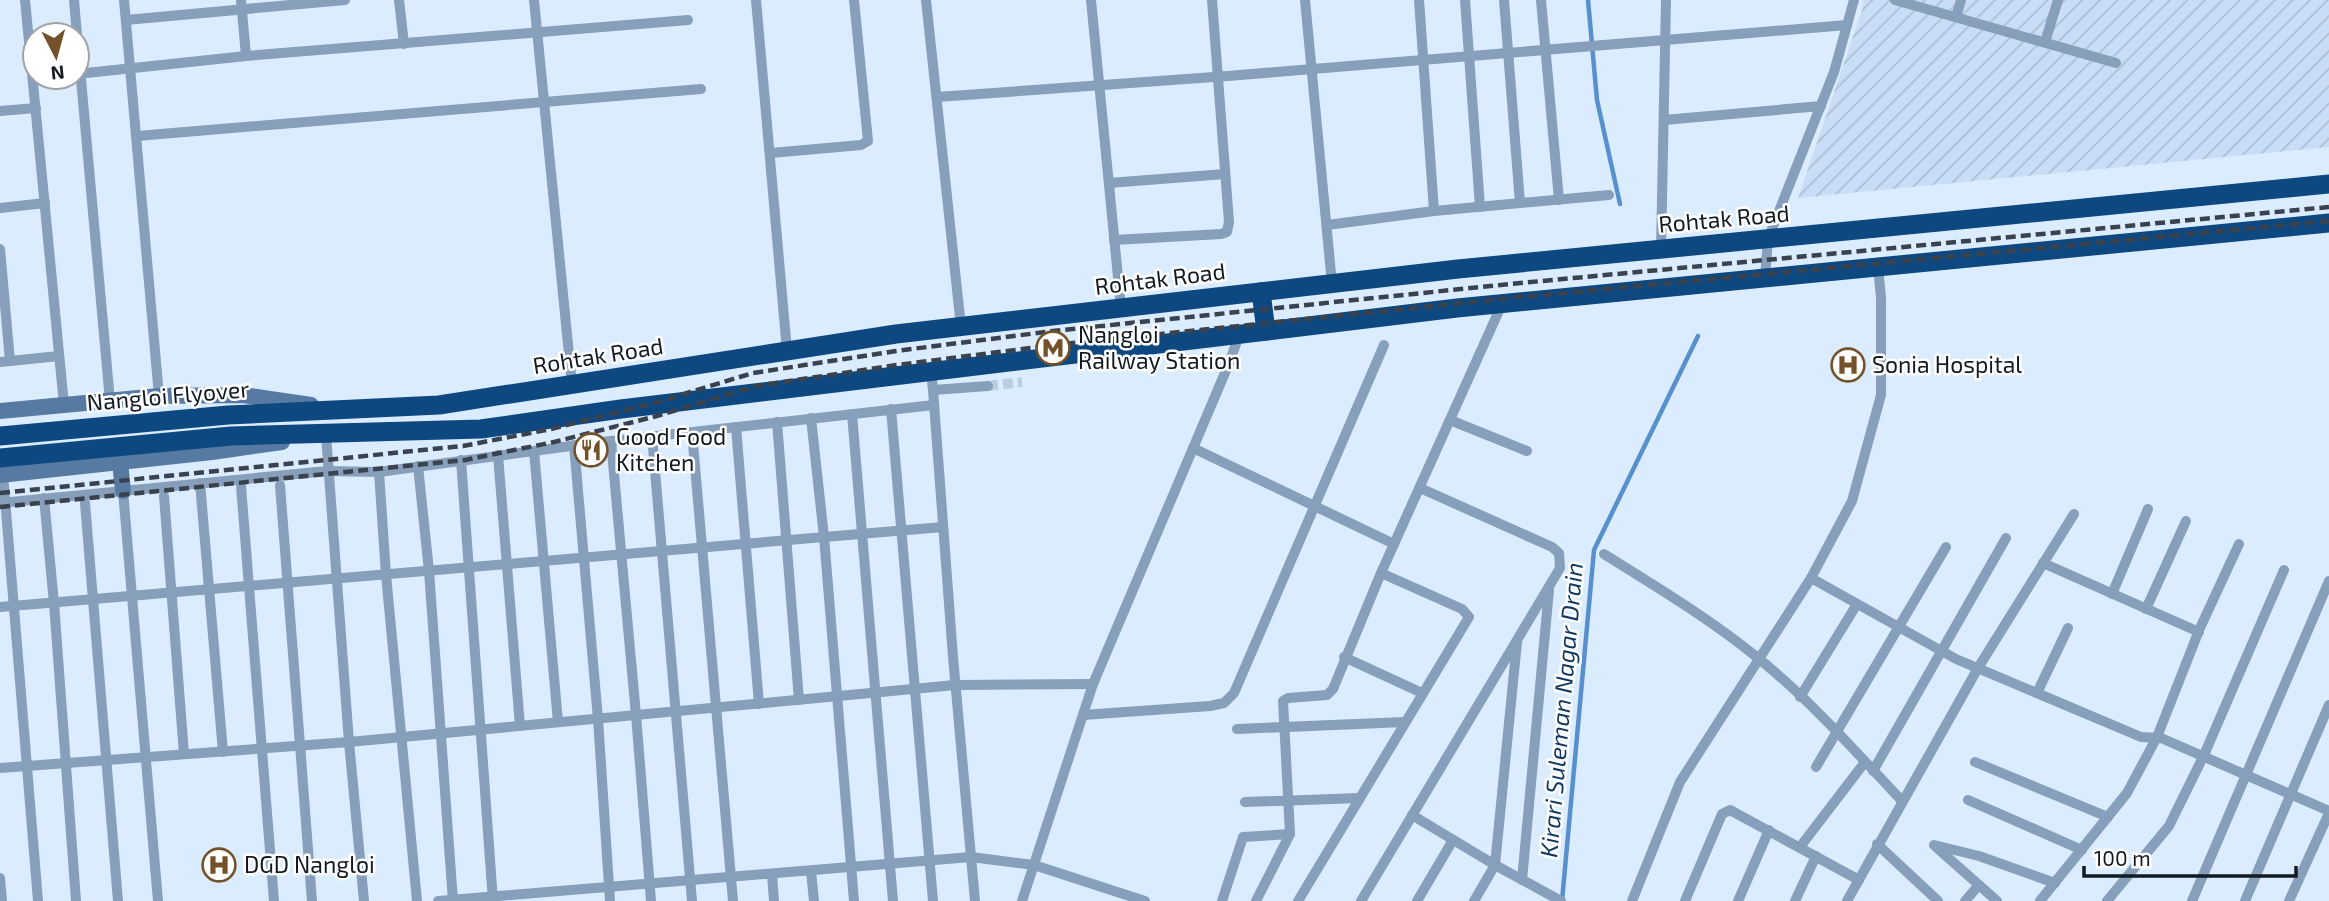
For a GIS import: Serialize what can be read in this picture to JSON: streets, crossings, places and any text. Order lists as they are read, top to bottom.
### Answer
{
  "streets": {
    "highway": ["Rohtak Road", "Nangloi Flyover"]
  },
  "crossings": [
    ["Rohtak Road", "Nangloi Flyover"]
  ],
  "water": ["Kirari Suleman Nagar Drain"],
  "places": {
    "metro station": ["Nangloi Railway Station"],
    "hospital": ["Sonia Hospital", "DGD Nangloi"],
    "restaurant": ["Good Food Kitchen"]
  },
  "scale_bar": "100 m",
  "north": "bottom"
}
